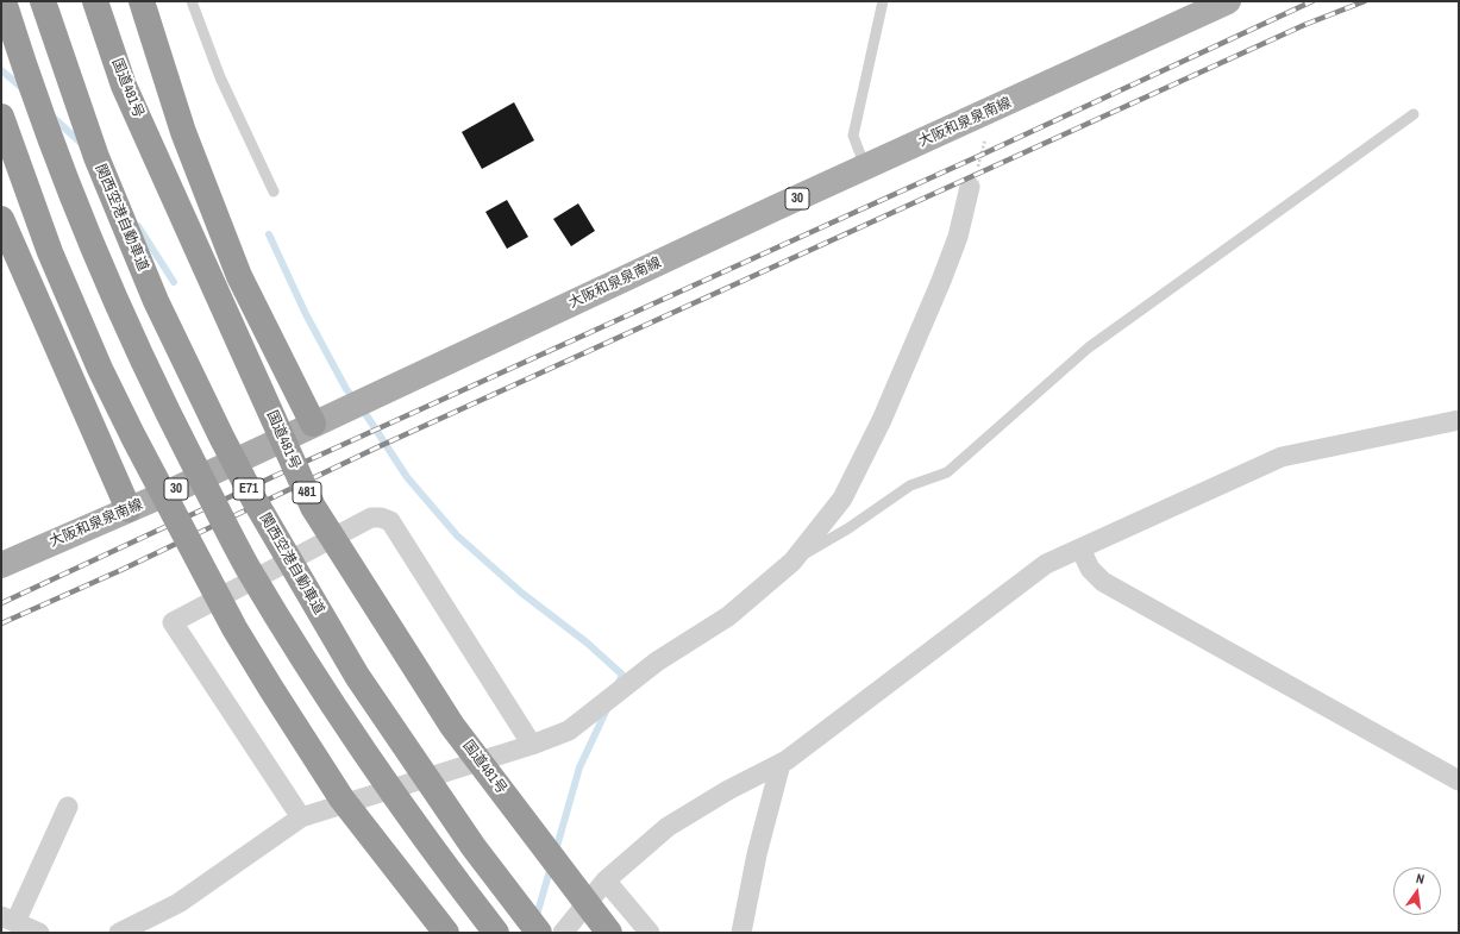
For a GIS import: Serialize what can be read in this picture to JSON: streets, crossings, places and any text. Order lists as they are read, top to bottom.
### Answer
{
  "streets": {
    "highway": [
      "国道481号",
      "関西空港自動車道",
      "E71",
      "481"
    ],
    "main road": ["大阪和泉泉南線", "30"]
  },
  "north": "top"
}
